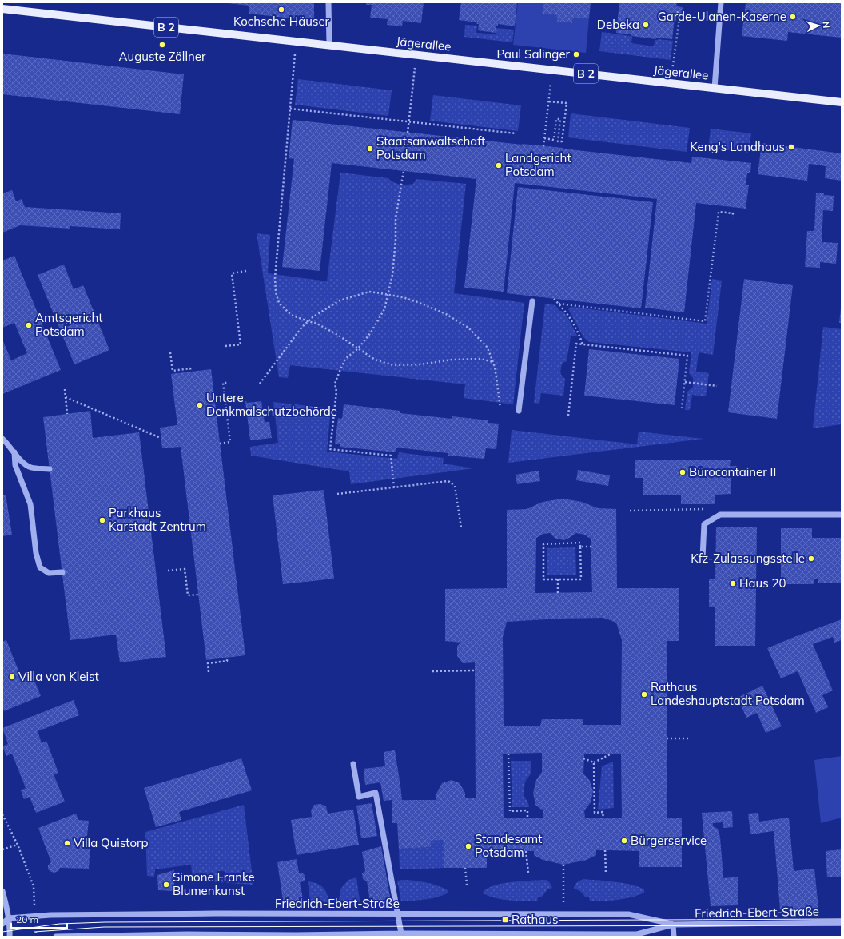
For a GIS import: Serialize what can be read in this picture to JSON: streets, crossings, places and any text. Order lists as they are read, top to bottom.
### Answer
{
  "streets": {
    "main road": ["B 2", "Jägerallee"],
    "street": ["Friedrich-Ebert-Straße"]
  },
  "places": {
    "other": [
      "Kochsche Häuser",
      "Garde-Ulanen-Kaserne",
      "Debeka",
      "Auguste Zöllner",
      "Paul Salinger",
      "Keng's Landhaus",
      "Staatsanwaltschaft Potsdam",
      "Landgericht Potsdam",
      "Amtsgericht Potsdam",
      "Untere Denkmalschutzbehörde",
      "Bürocontainer II",
      "Parkhaus Karstadt Zentrum",
      "Kfz-Zulassungsstelle",
      "Haus 20",
      "Villa von Kleist",
      "Rathaus Landeshauptstadt Potsdam",
      "Bürgerservice",
      "Villa Quistorp",
      "Standesamt Potsdam",
      "Simone Franke Blumenkunst"
    ],
    "transit": ["Rathaus"]
  },
  "scale_bar": "20 m",
  "north": "right"
}
